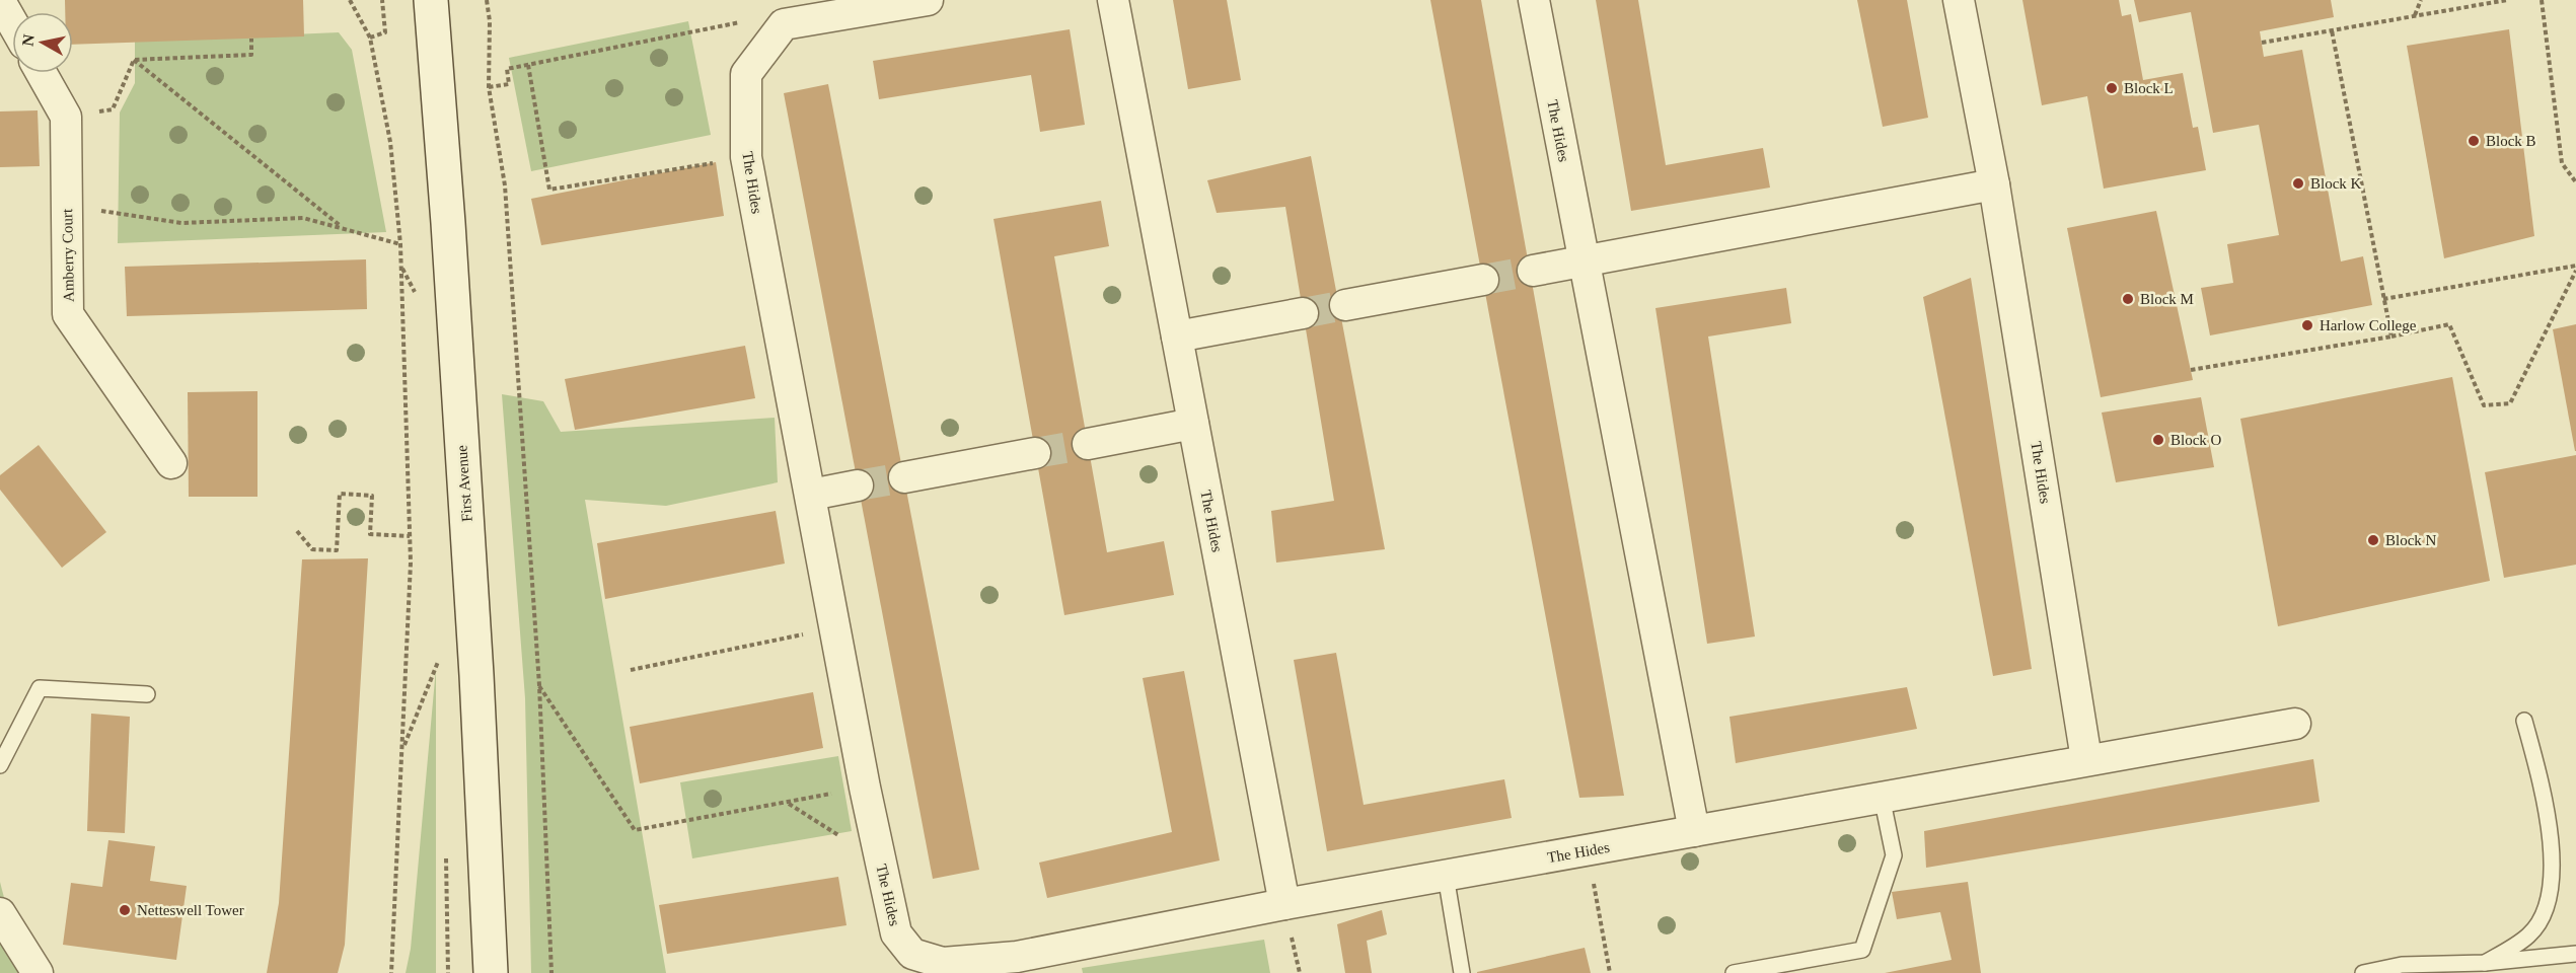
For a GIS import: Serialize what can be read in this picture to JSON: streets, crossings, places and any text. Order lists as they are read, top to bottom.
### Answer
{
  "streets": {
    "street": ["The Hides", "Amberry Court", "First Avenue"]
  },
  "places": [
    "Block L",
    "Block B",
    "Block K",
    "Block M",
    "Harlow College",
    "Block O",
    "Block N",
    "Netteswell Tower"
  ],
  "north": "left"
}
